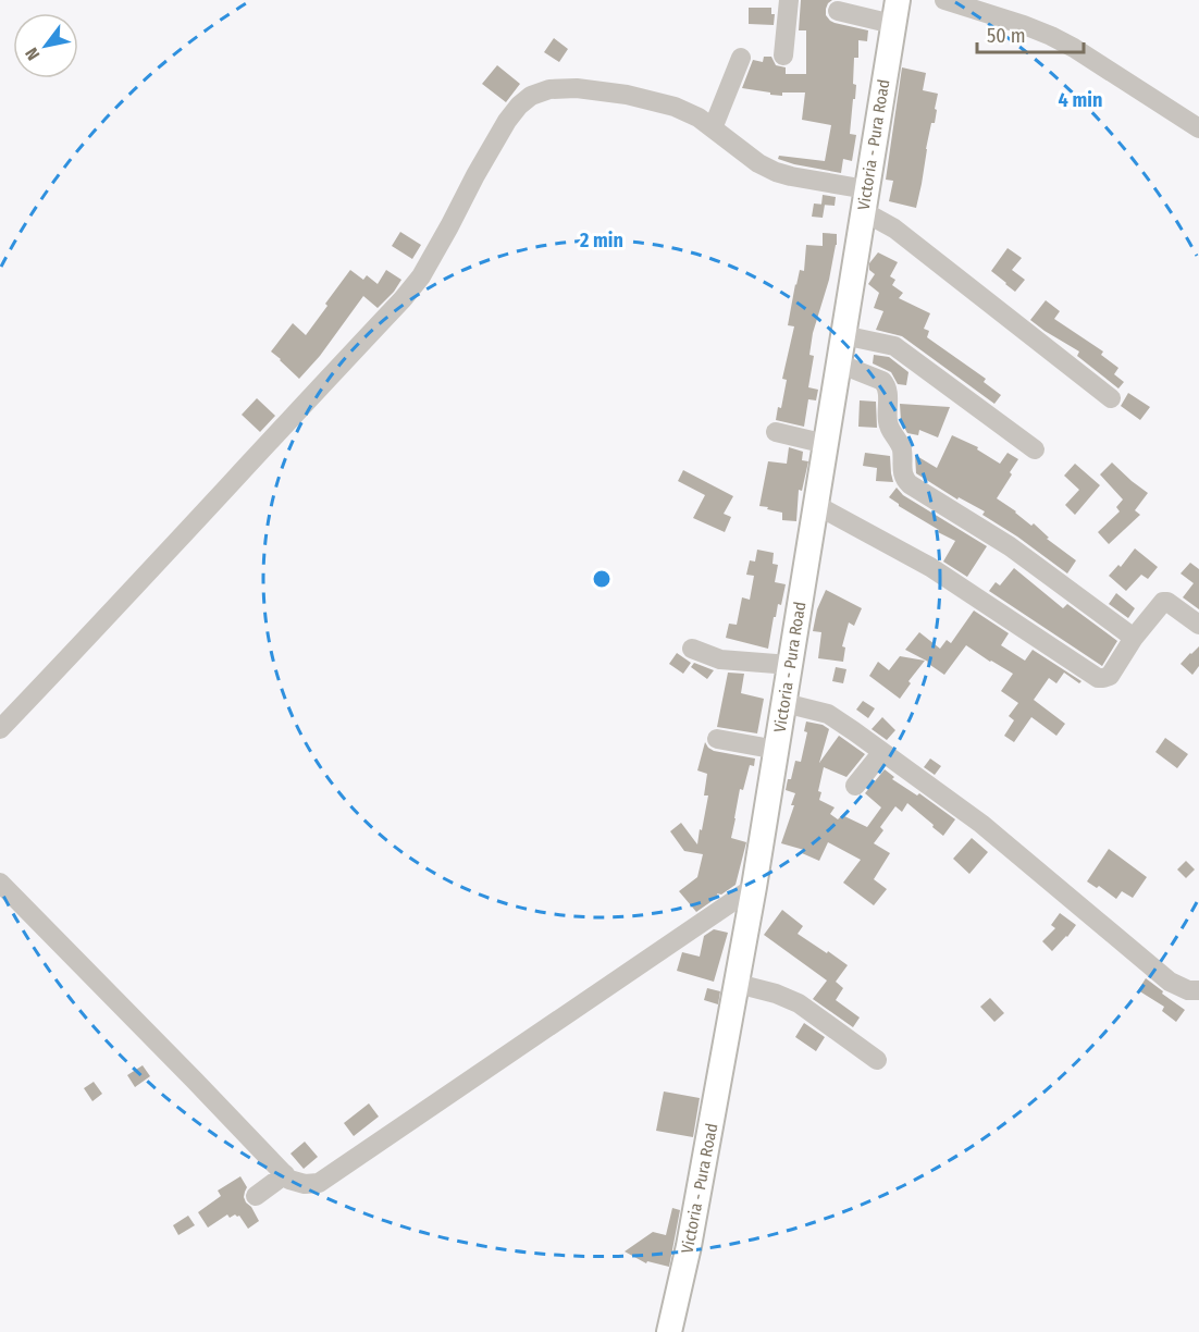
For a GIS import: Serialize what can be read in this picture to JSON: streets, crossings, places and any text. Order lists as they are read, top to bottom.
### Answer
{
  "streets": {
    "main road": ["Victoria - Pura Road"]
  },
  "scale_bar": "50 m",
  "north": "bottom left",
  "rings": ["4 min", "2 min"]
}
